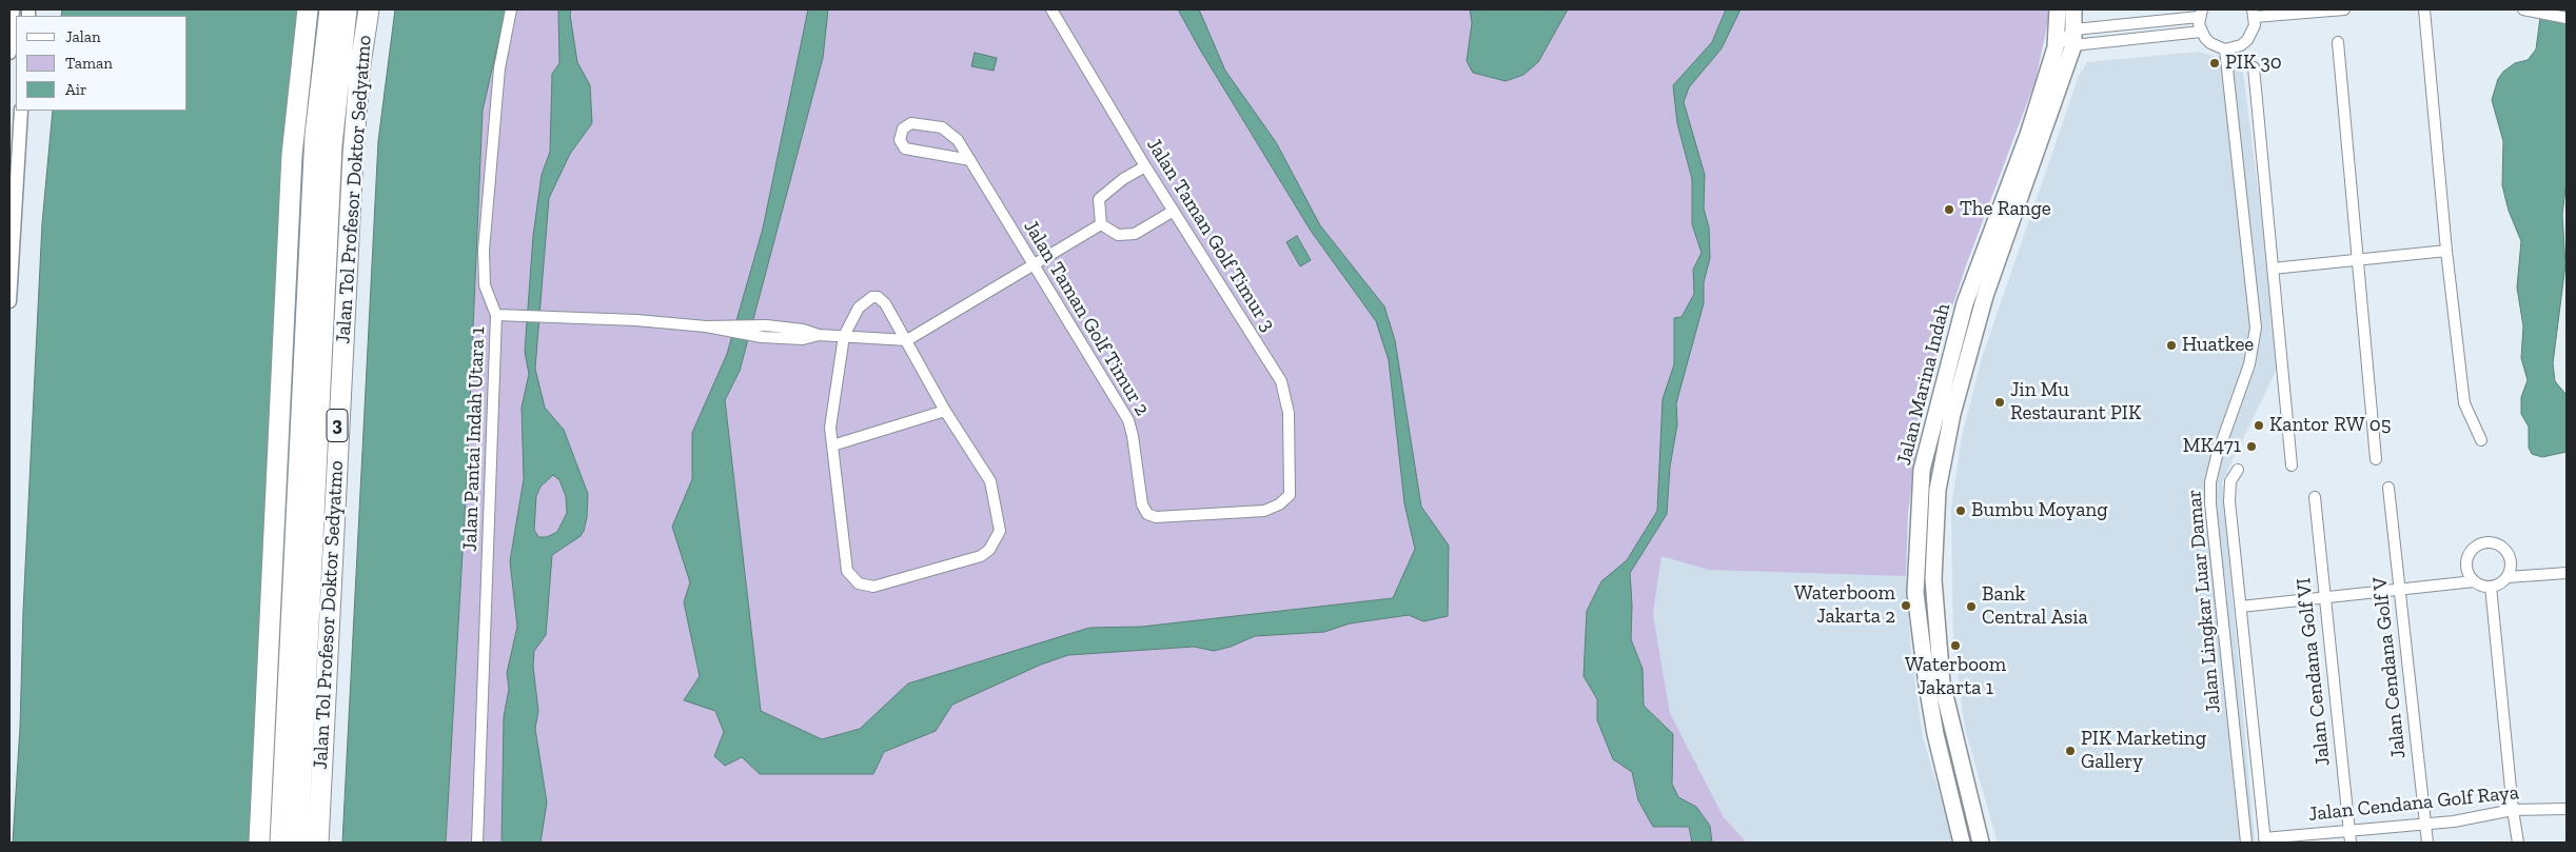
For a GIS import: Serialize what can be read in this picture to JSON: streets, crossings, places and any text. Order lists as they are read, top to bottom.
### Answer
{
  "streets": {
    "highway": ["Jalan Tol Profesor Doktor Sedyatmo", "3"],
    "main road": ["Jalan Marina Indah"],
    "street": [
      "Jalan Taman Golf Timur 3",
      "Jalan Taman Golf Timur 2",
      "Jalan Pantai Indah Utara 1",
      "Jalan Lingkar Luar Damar",
      "Jalan Cendana Golf V",
      "Jalan Cendana Golf VI",
      "Jalan Cendana Golf Raya"
    ]
  },
  "crossings": [
    ["Jalan Taman Golf Timur 3", "Jalan Taman Golf Timur 2"],
    ["Jalan Cendana Golf V", "Jalan Cendana Golf Raya"],
    ["Jalan Cendana Golf VI", "Jalan Cendana Golf Raya"]
  ],
  "places": [
    "PIK 30",
    "The Range",
    "Huatkee",
    "Jin Mu Restaurant PIK",
    "Kantor RW 05",
    "MK471",
    "Bumbu Moyang",
    "Waterboom Jakarta 2",
    "Bank Central Asia",
    "Waterboom Jakarta 1",
    "PIK Marketing Gallery"
  ],
  "legend": ["Jalan", "Taman", "Air"]
}
